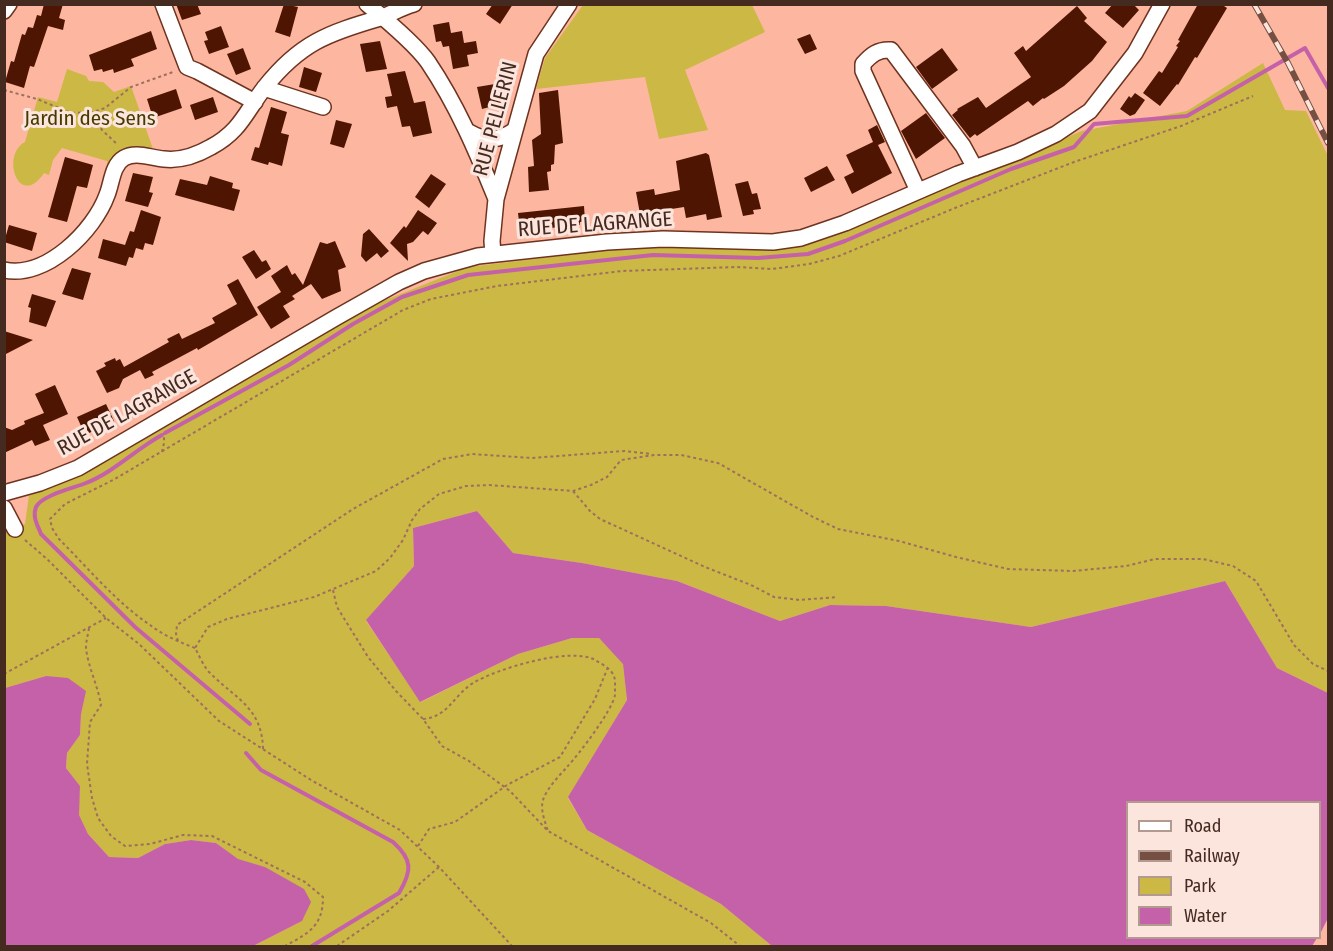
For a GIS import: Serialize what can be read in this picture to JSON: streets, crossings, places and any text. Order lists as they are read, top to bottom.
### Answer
{
  "streets": {
    "street": ["RUE PELLERIN", "RUE DE LAGRANGE"]
  },
  "crossings": [
    ["RUE PELLERIN", "RUE DE LAGRANGE"]
  ],
  "parks": ["Jardin des Sens"],
  "legend": [
    "Road",
    "Railway",
    "Park",
    "Water"
  ]
}
